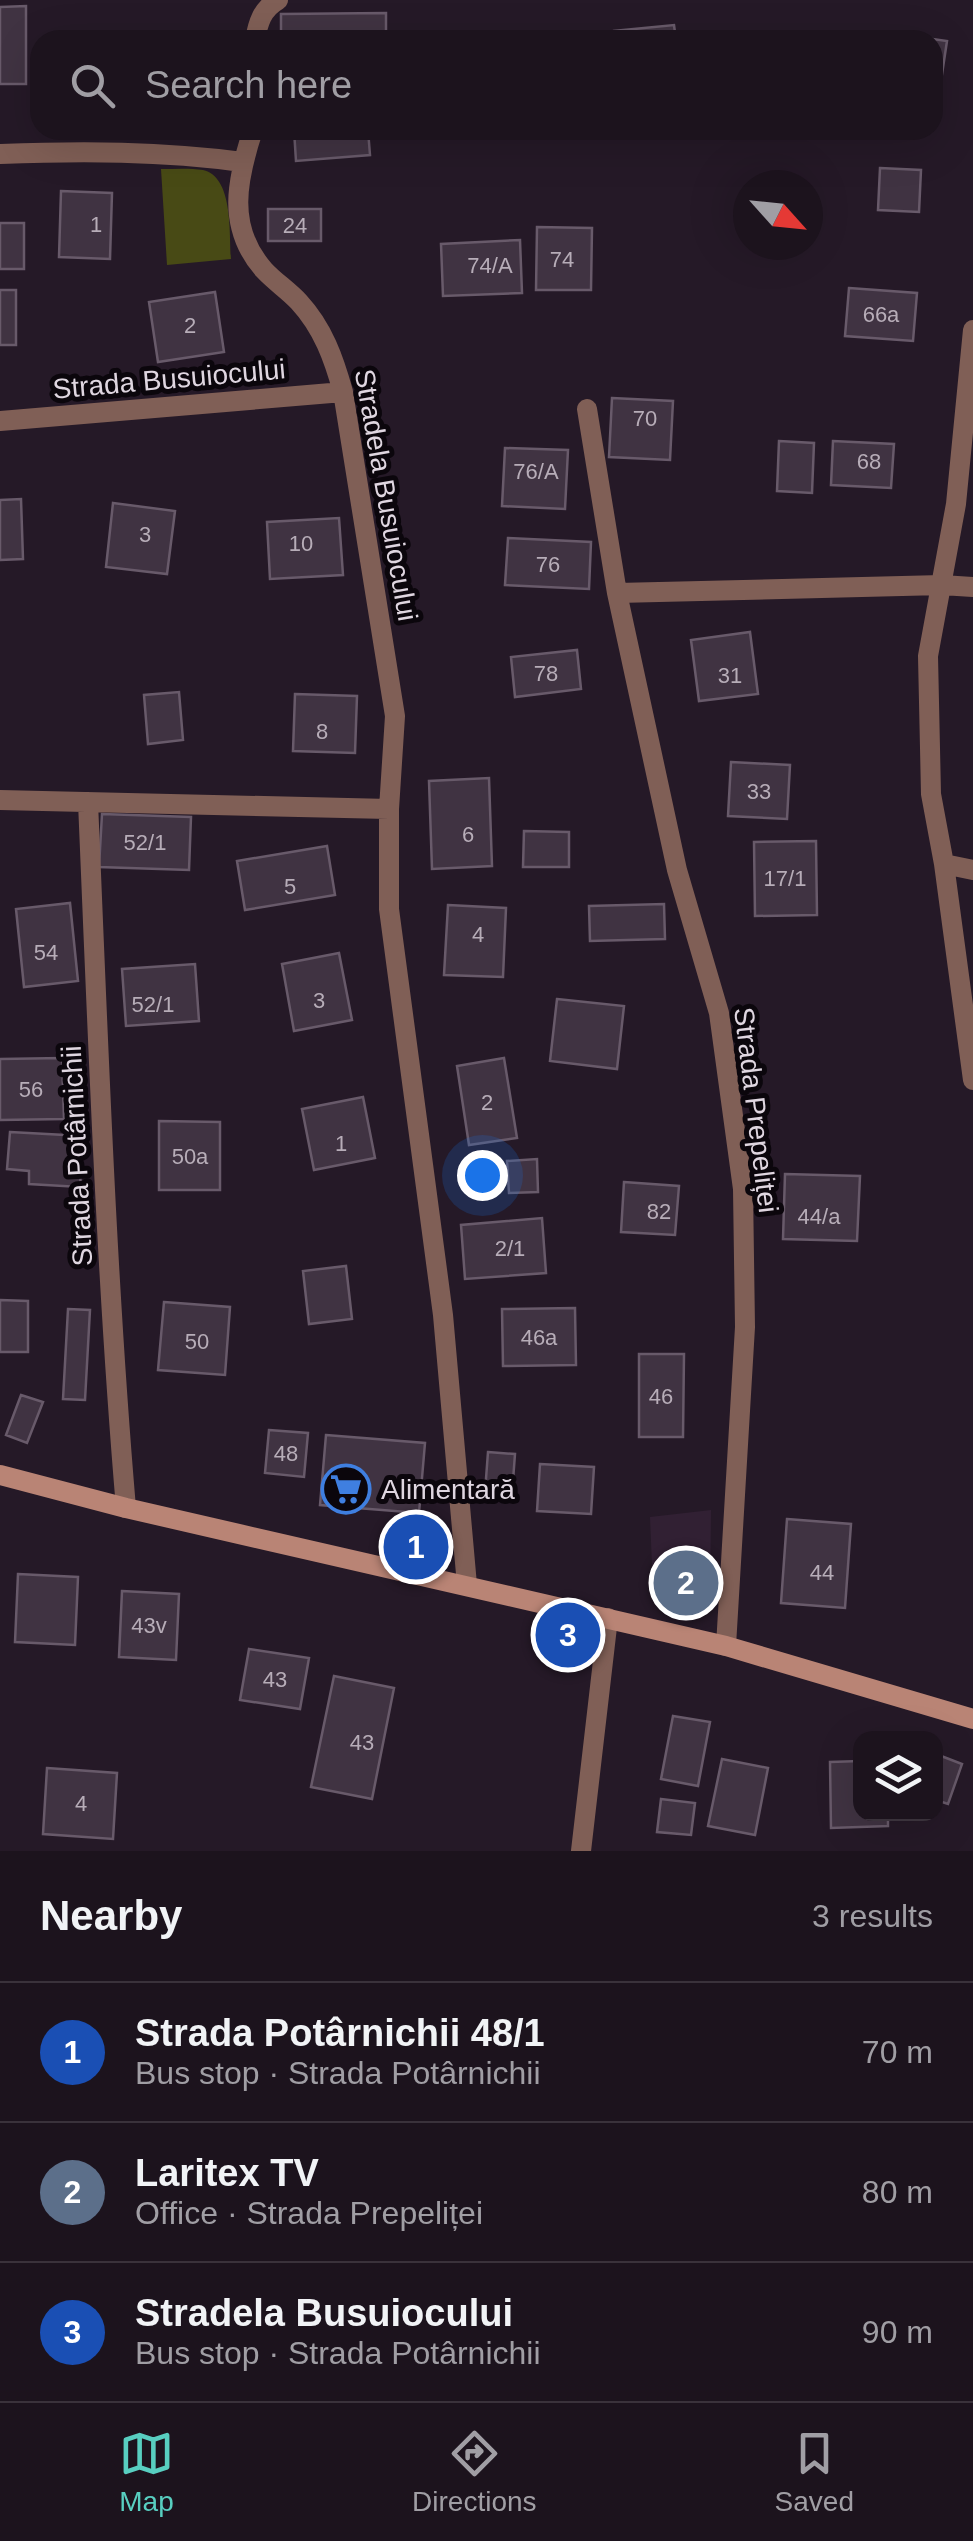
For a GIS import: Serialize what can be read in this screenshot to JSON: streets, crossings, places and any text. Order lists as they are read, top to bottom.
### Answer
{
  "streets": {
    "street": [
      "Strada Busuiocului",
      "Stradela Busuiocului",
      "Strada Prepeliței",
      "Strada Potârnichii"
    ]
  },
  "crossings": [
    ["Strada Busuiocului", "Stradela Busuiocului"]
  ],
  "places": {
    "supermarket": ["Alimentară"]
  },
  "house_numbers": [
    "1",
    "24",
    "74",
    "74/A",
    "66a",
    "2",
    "70",
    "68",
    "76/A",
    "3",
    "10",
    "76",
    "78",
    "31",
    "8",
    "33",
    "6",
    "52/1",
    "17/1",
    "5",
    "4",
    "54",
    "3",
    "52/1",
    "56",
    "2",
    "1",
    "50a",
    "82",
    "44/a",
    "2/1",
    "46a",
    "50",
    "46",
    "48",
    "44",
    "43v",
    "43",
    "43",
    "4"
  ],
  "north": "bottom right",
  "page": {
    "search": "Search here",
    "pins": ["1", "2", "3"],
    "heading": ["Nearby", "3 results"],
    "list": [
      {
        "mark": "1",
        "name": "Strada Potârnichii 48/1",
        "note": "Bus stop · Strada Potârnichii",
        "value": "70 m"
      },
      {
        "mark": "2",
        "name": "Laritex TV",
        "note": "Office · Strada Prepeliței",
        "value": "80 m"
      },
      {
        "mark": "3",
        "name": "Stradela Busuiocului",
        "note": "Bus stop · Strada Potârnichii",
        "value": "90 m"
      }
    ],
    "nav": ["Map", "Directions", "Saved"]
  }
}
